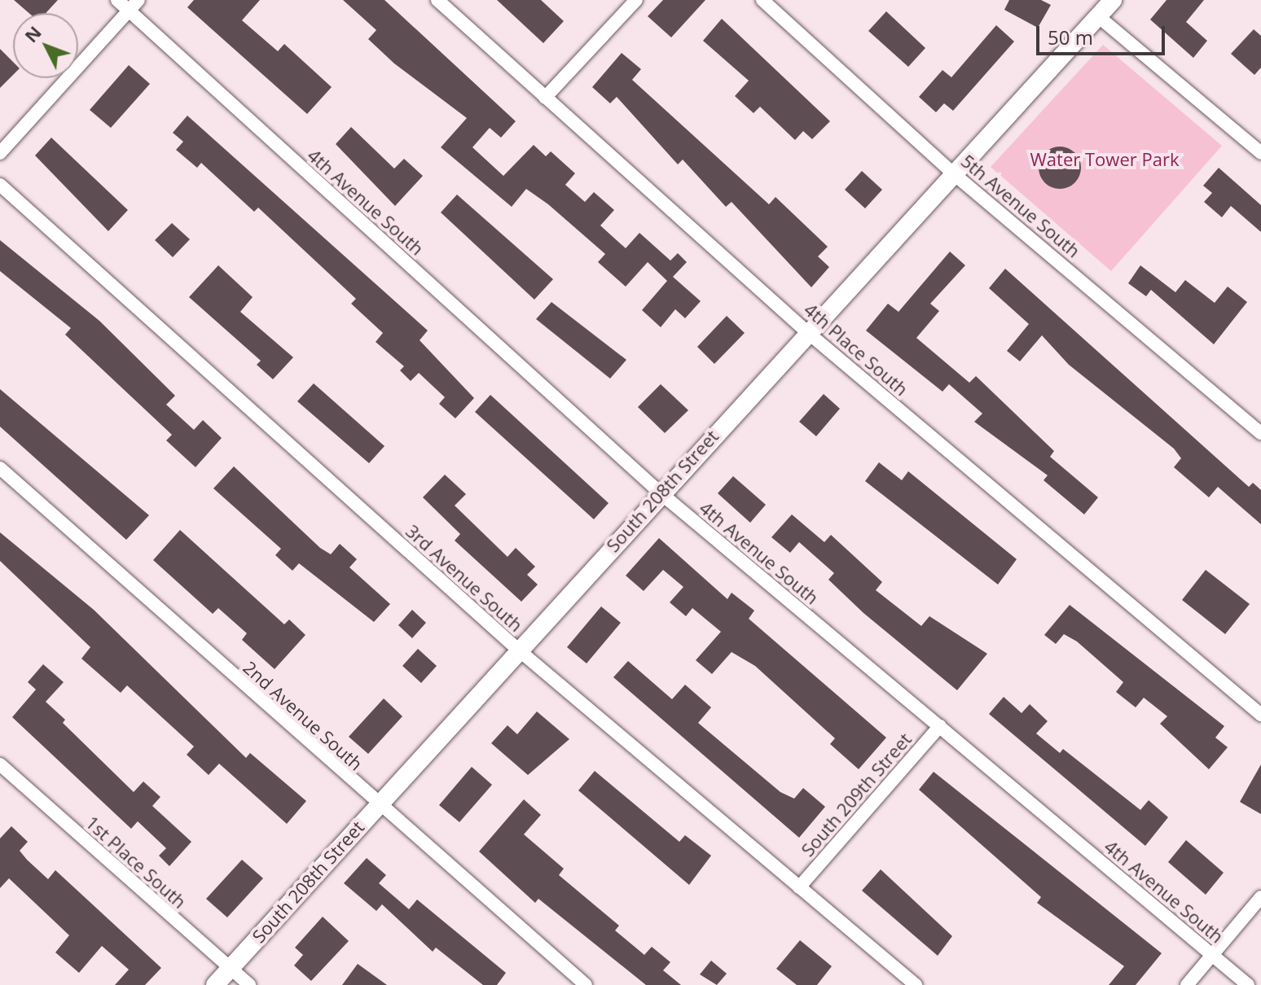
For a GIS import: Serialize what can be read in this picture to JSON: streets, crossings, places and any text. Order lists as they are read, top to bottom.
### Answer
{
  "streets": {
    "street": [
      "4th Avenue South",
      "5th Avenue South",
      "4th Place South",
      "South 208th Street",
      "3rd Avenue South",
      "2nd Avenue South",
      "South 209th Street",
      "1st Place South"
    ]
  },
  "crossings": [
    ["4th Avenue South", "South 208th Street"],
    ["4th Avenue South", "South 209th Street"],
    ["5th Avenue South", "South 208th Street"],
    ["4th Place South", "South 208th Street"],
    ["South 208th Street", "3rd Avenue South"],
    ["South 208th Street", "2nd Avenue South"],
    ["South 208th Street", "1st Place South"],
    ["3rd Avenue South", "South 209th Street"]
  ],
  "parks": ["Water Tower Park"],
  "scale_bar": "50 m",
  "north": "top left"
}
